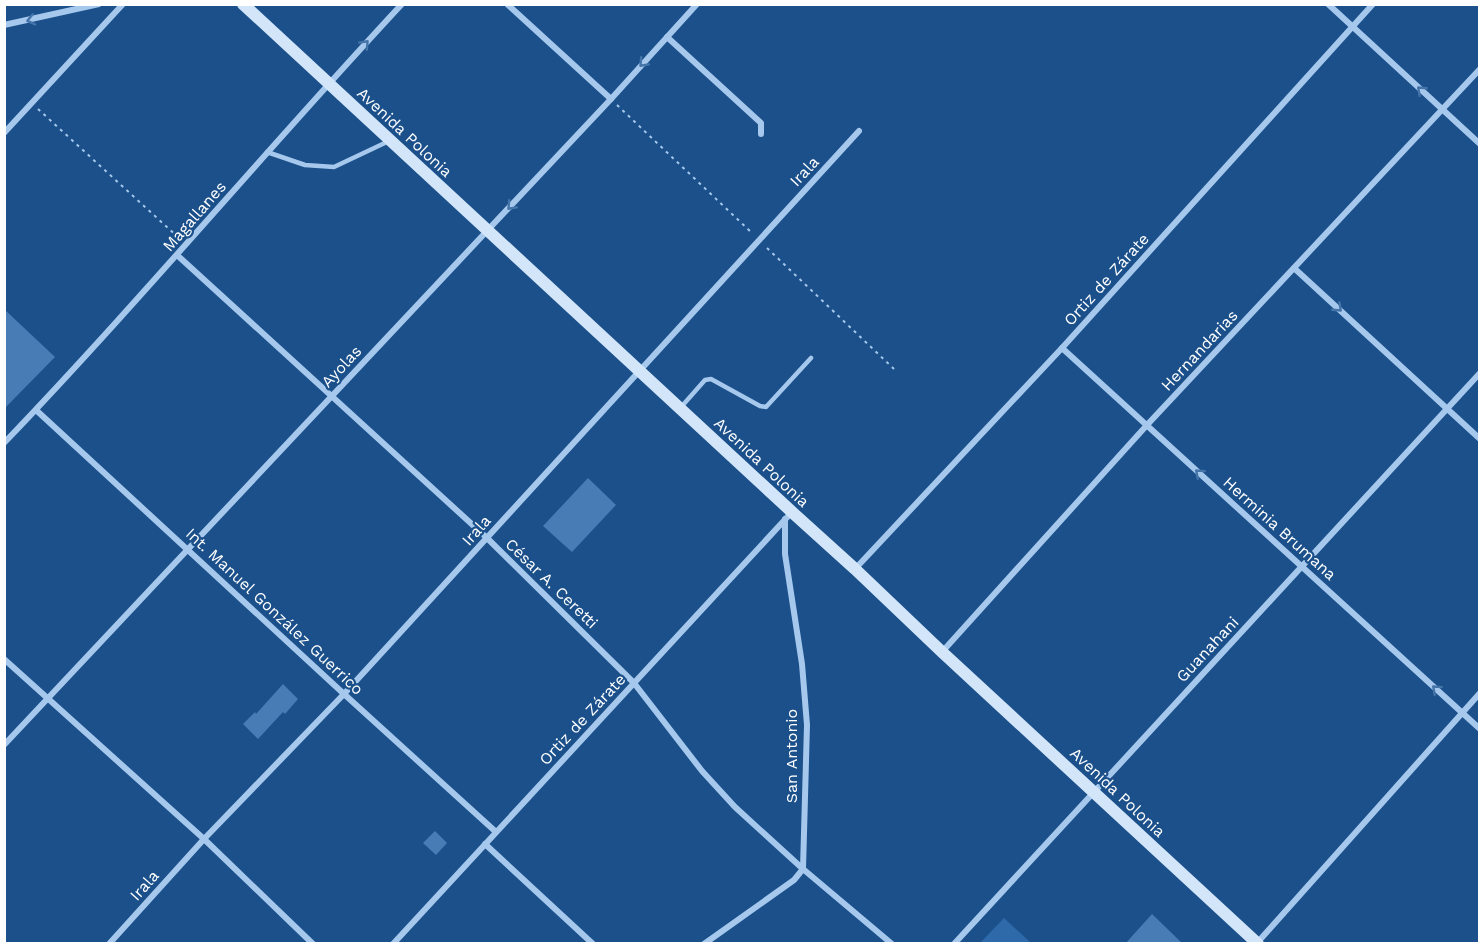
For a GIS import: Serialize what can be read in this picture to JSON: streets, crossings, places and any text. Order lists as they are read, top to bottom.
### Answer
{
  "streets": {
    "main road": ["Avenida Polonia"],
    "street": [
      "Irala",
      "Magallanes",
      "Ortiz de Zárate",
      "Hernandarias",
      "Ayolas",
      "Herminia Brumana",
      "César A. Ceretti",
      "Int. Manuel González Guerrico",
      "Guanahani",
      "San Antonio"
    ]
  },
  "crossings": [
    ["Avenida Polonia", "Irala"],
    ["Avenida Polonia", "Magallanes"],
    ["Avenida Polonia", "Ortiz de Zárate"],
    ["Avenida Polonia", "Hernandarias"],
    ["Avenida Polonia", "Ayolas"],
    ["Avenida Polonia", "Guanahani"],
    ["Avenida Polonia", "San Antonio"],
    ["Irala", "César A. Ceretti"],
    ["Irala", "Int. Manuel González Guerrico"],
    ["Magallanes", "César A. Ceretti"],
    ["Magallanes", "Int. Manuel González Guerrico"],
    ["Ortiz de Zárate", "Herminia Brumana"],
    ["Ortiz de Zárate", "César A. Ceretti"],
    ["Ortiz de Zárate", "Int. Manuel González Guerrico"],
    ["Ortiz de Zárate", "San Antonio"],
    ["Hernandarias", "Herminia Brumana"],
    ["Ayolas", "César A. Ceretti"],
    ["Ayolas", "Int. Manuel González Guerrico"],
    ["Herminia Brumana", "Guanahani"],
    ["César A. Ceretti", "San Antonio"]
  ],
  "one_way": ["Herminia Brumana"]
}
